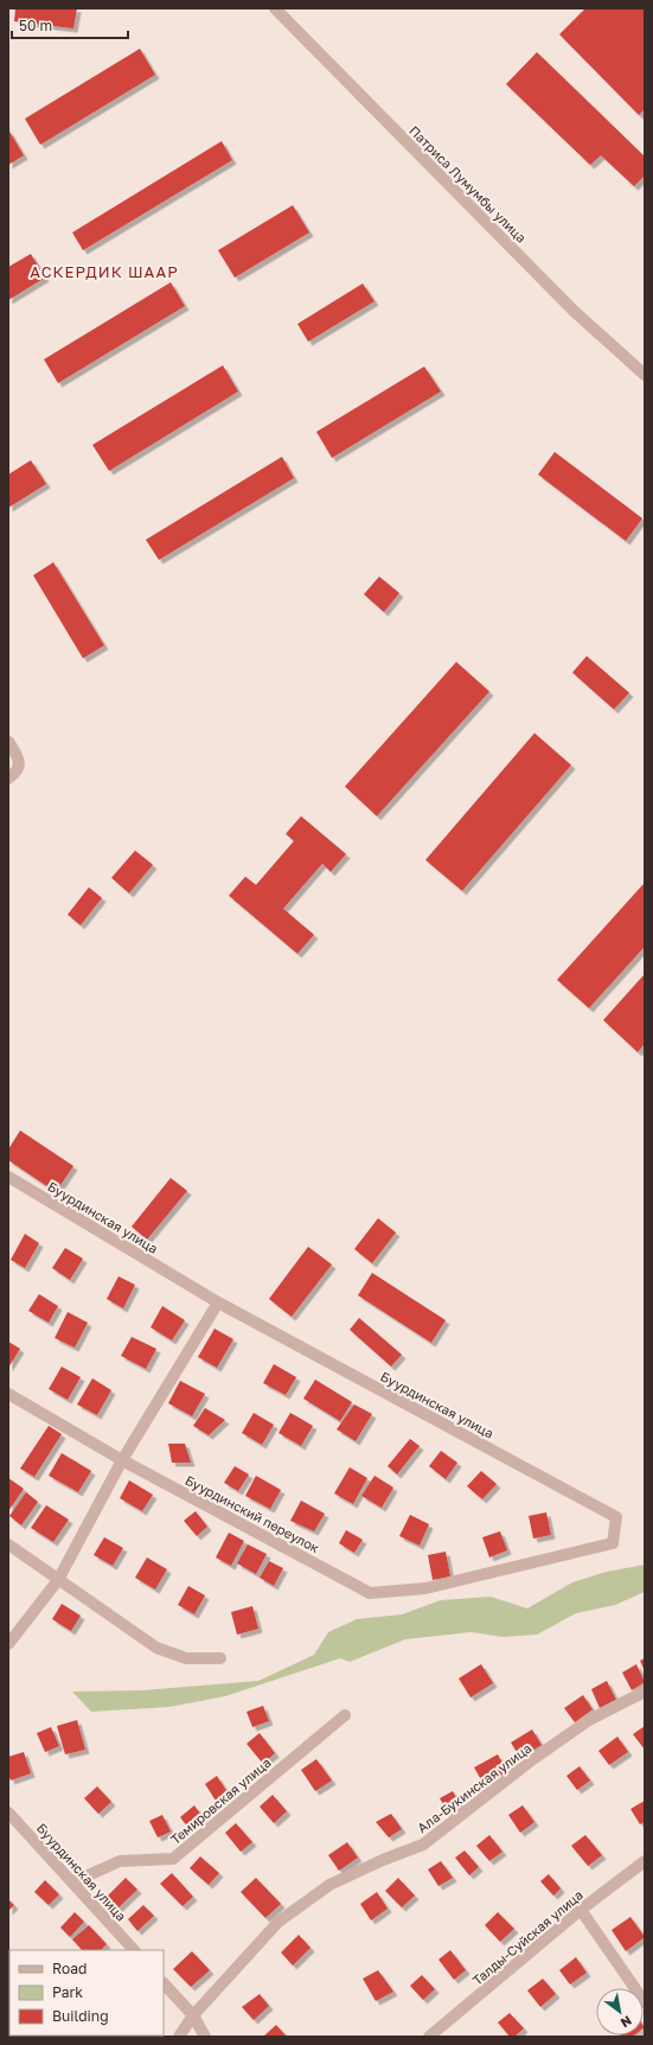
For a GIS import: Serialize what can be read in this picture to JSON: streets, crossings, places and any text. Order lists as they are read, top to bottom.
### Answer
{
  "streets": {
    "street": [
      "Патриса Лумумбы улица",
      "Буурдинская улица",
      "Буурдинский переулок",
      "Ала-Букинская улица",
      "Темировская улица",
      "Талды-Суйская улица"
    ]
  },
  "crossings": [
    ["Буурдинская улица", "Буурдинский переулок"],
    ["Буурдинская улица", "Темировская улица"]
  ],
  "districts": ["АСКЕРДИК ШААР"],
  "legend": ["Road", "Park", "Building"],
  "scale_bar": "50 m",
  "north": "bottom right"
}
